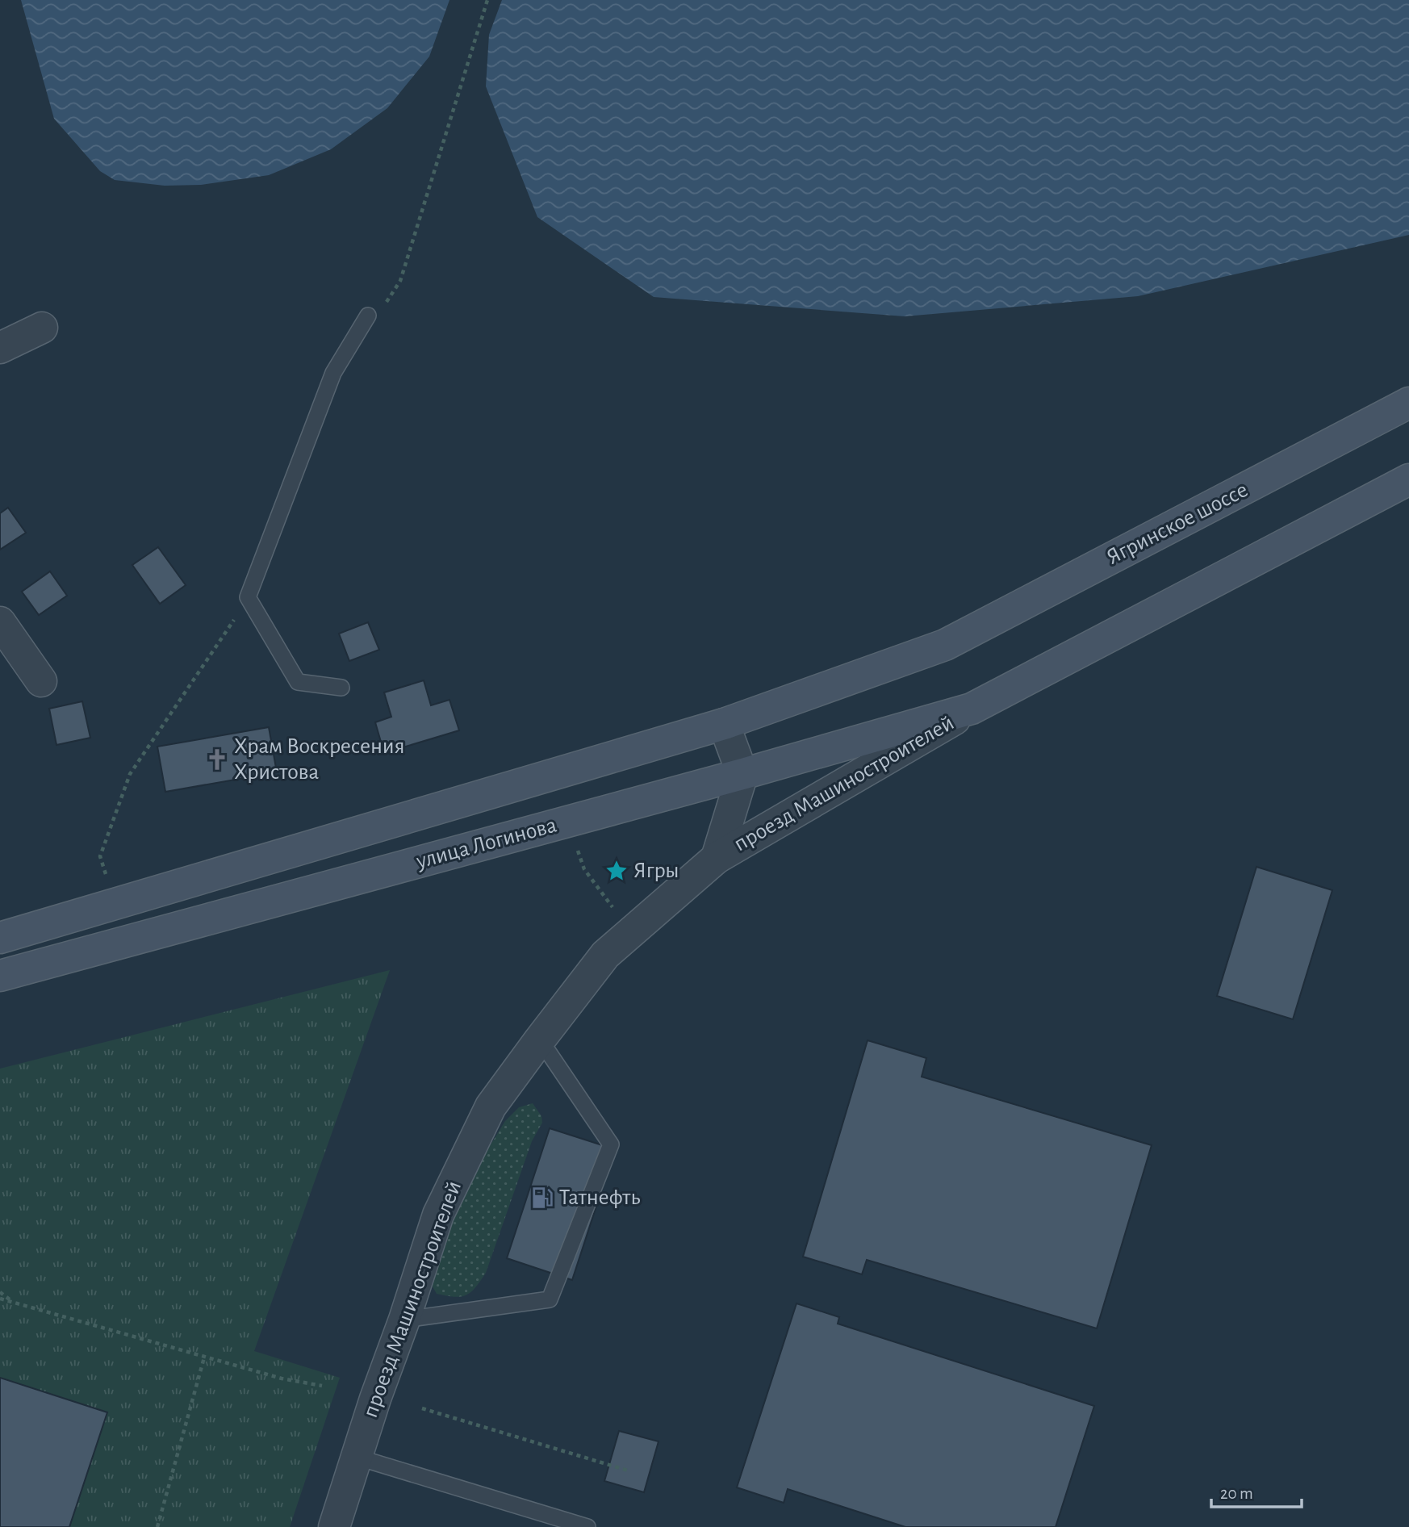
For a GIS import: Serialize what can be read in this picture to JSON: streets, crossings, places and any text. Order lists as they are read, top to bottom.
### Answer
{
  "streets": {
    "main road": ["Ягринское шоссе", "улица Логинова"],
    "street": ["проезд Машиностроителей"]
  },
  "crossings": [
    ["Ягринское шоссе", "улица Логинова"],
    ["проезд Машиностроителей", "улица Логинова"]
  ],
  "places": {
    "church": ["Храм Воскресения Христова"],
    "place": ["Ягры"],
    "fuel station": ["Татнефть"]
  },
  "scale_bar": "20 m"
}
